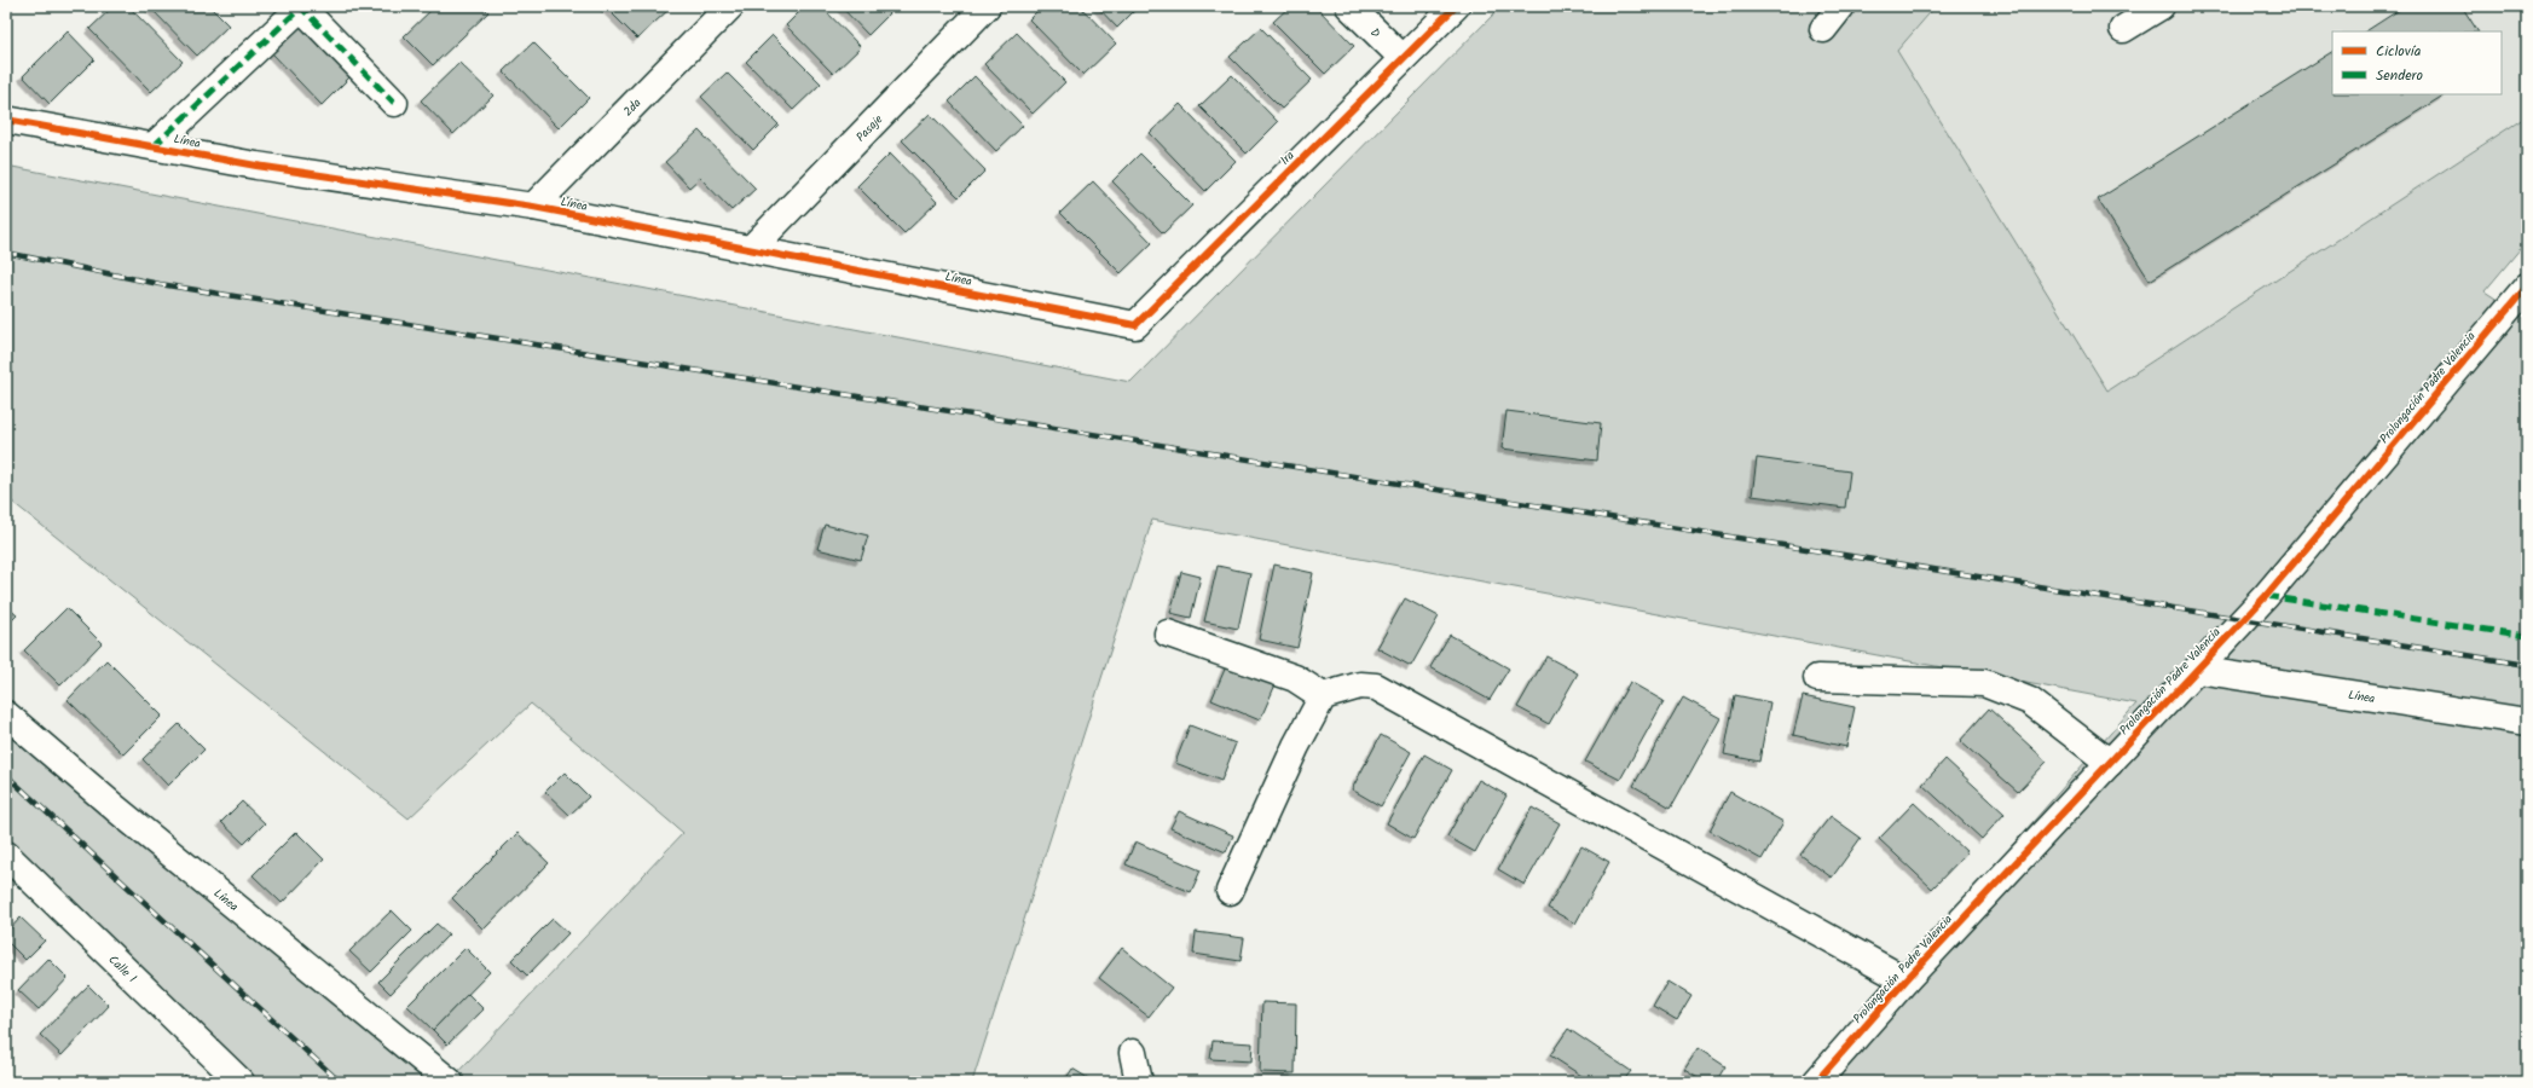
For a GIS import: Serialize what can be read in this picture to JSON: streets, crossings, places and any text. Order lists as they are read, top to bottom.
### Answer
{
  "streets": {
    "street": [
      "D",
      "2da",
      "Pasaje",
      "Línea",
      "1ra",
      "Prolongación Padre Valencia",
      "Calle 1"
    ]
  },
  "crossings": [
    ["D", "1ra"],
    ["2da", "Línea"],
    ["Pasaje", "Línea"],
    ["Línea", "1ra"],
    ["Línea", "Prolongación Padre Valencia"]
  ],
  "legend": ["Ciclovía", "Sendero"]
}
